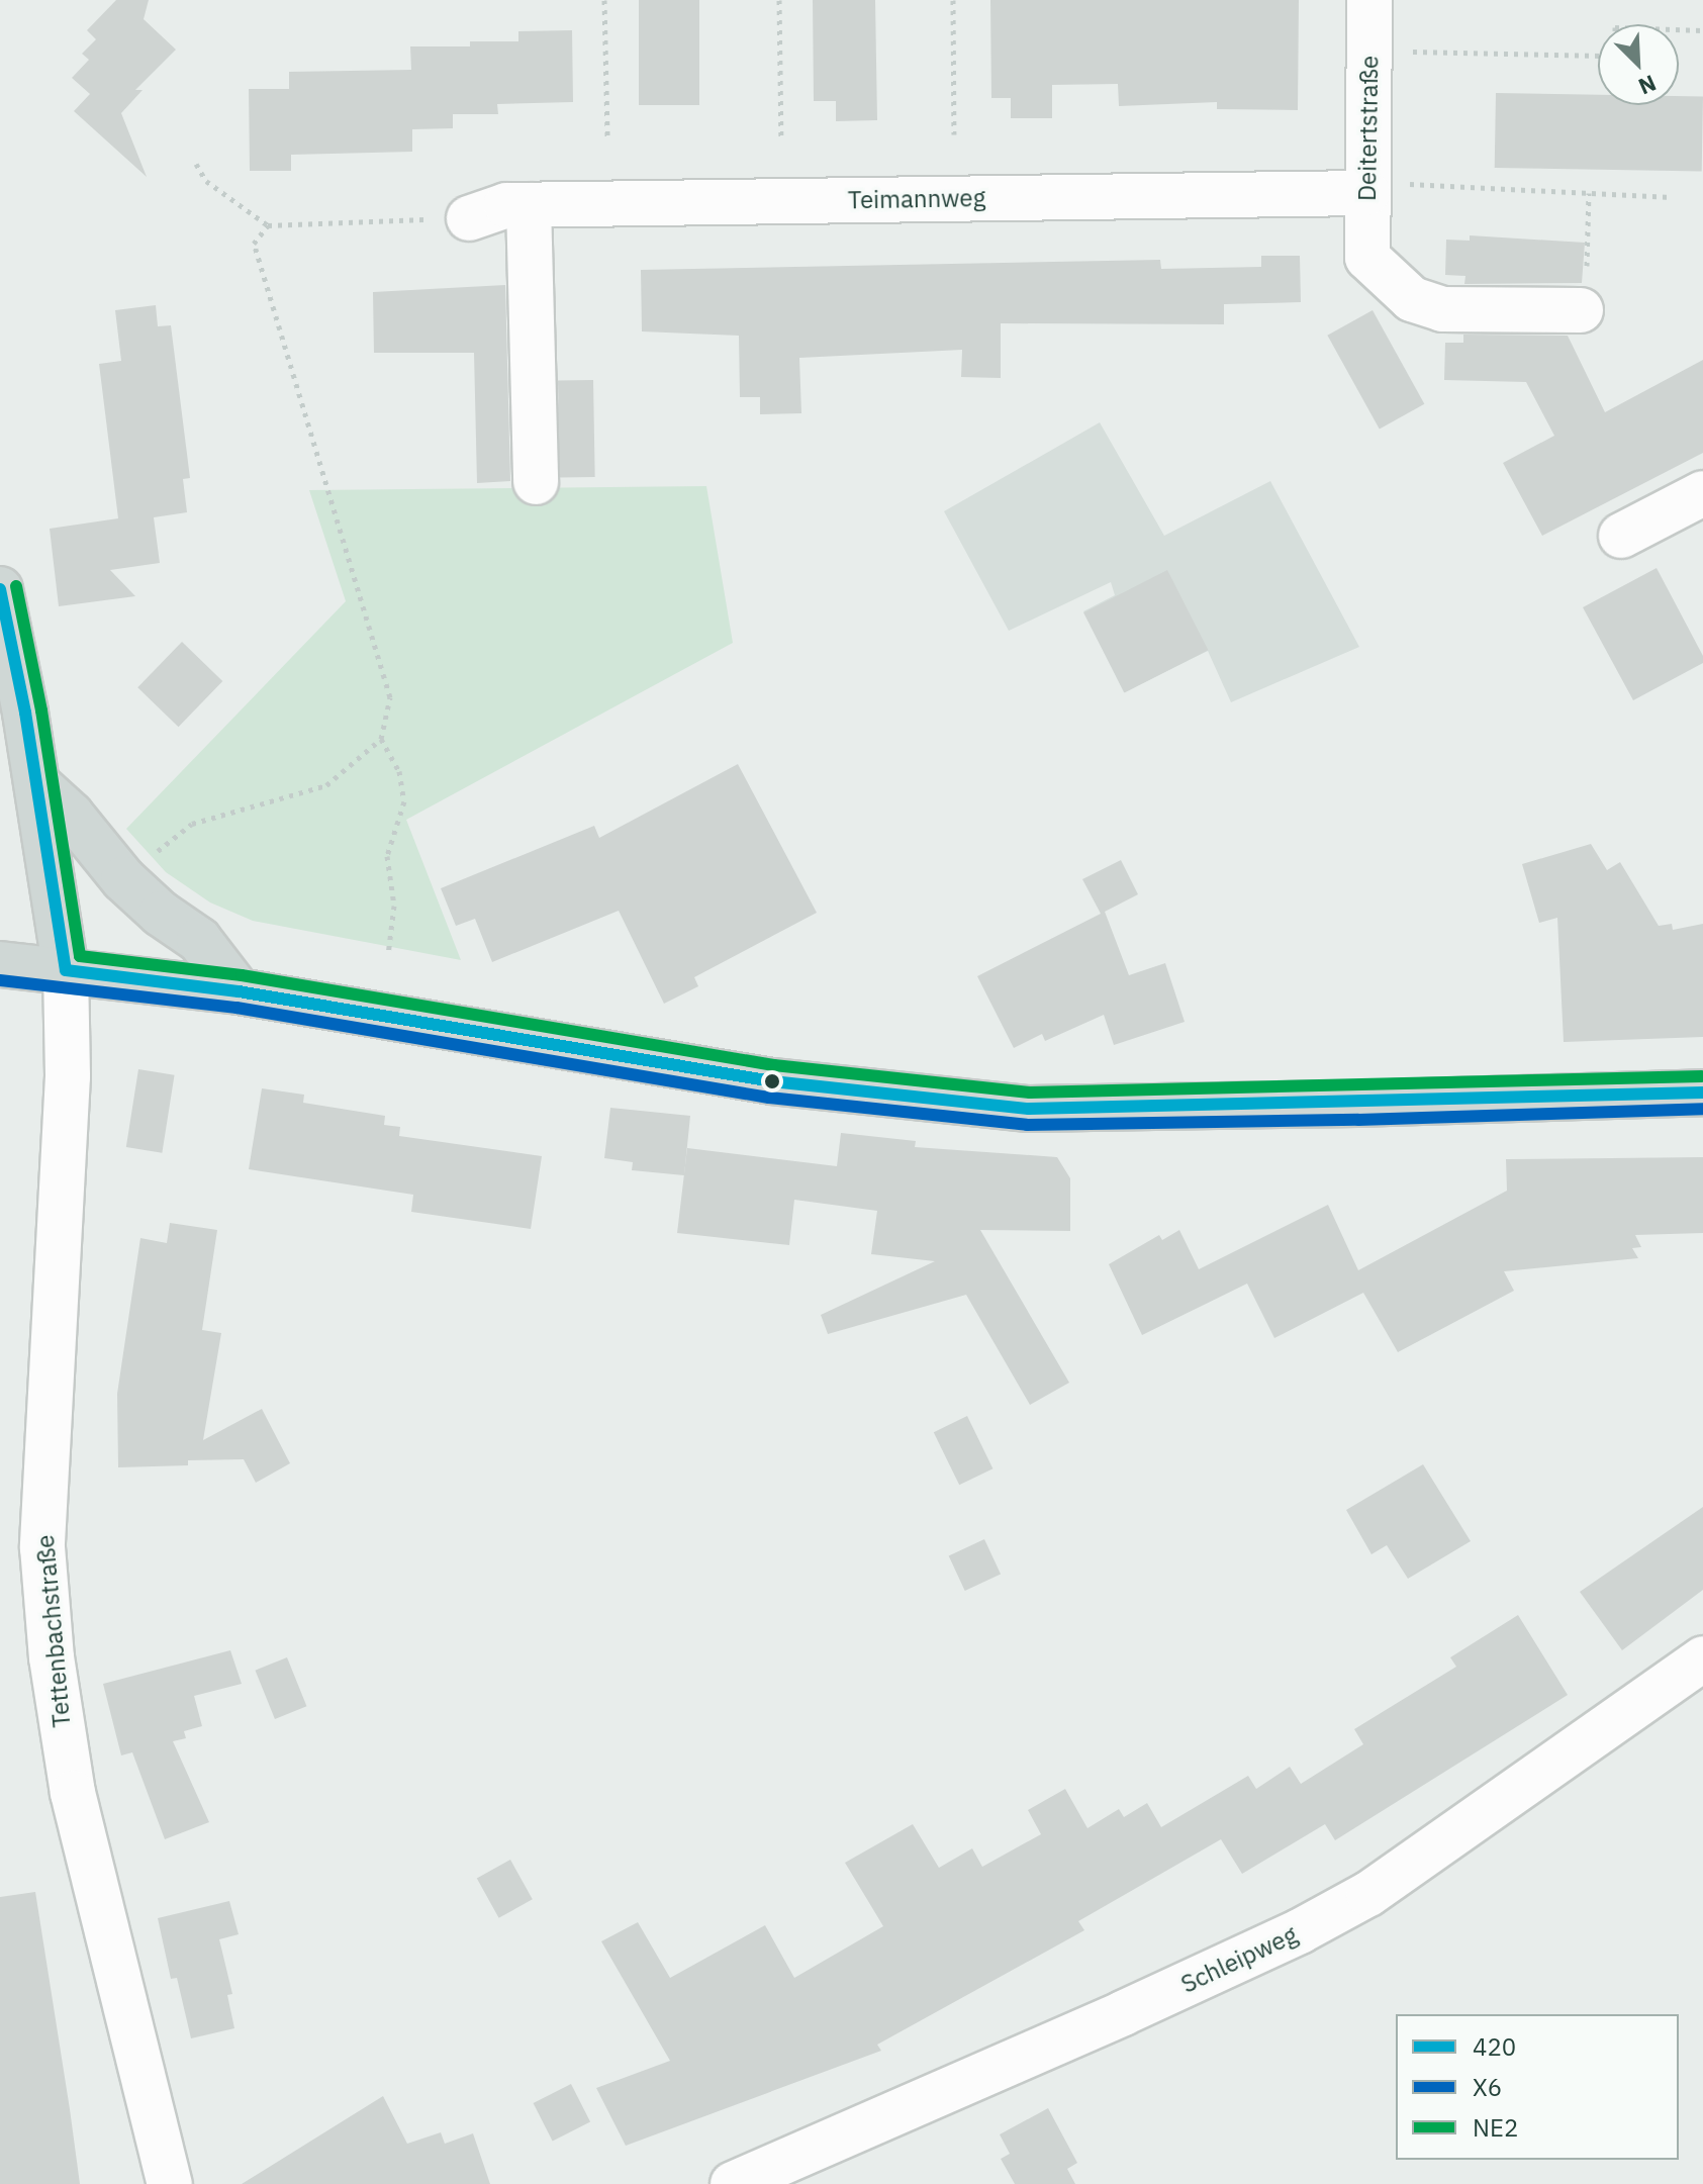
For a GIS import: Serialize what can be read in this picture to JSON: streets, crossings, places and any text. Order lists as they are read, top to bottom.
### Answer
{
  "streets": {
    "street": [
      "Deitertstraße",
      "Teimannweg",
      "Tettenbachstraße",
      "Schleipweg"
    ]
  },
  "crossings": [
    ["Deitertstraße", "Teimannweg"]
  ],
  "lines": ["transit line NE2", "transit line 420", "transit line X6"],
  "legend": ["420", "X6", "NE2"],
  "north": "bottom right"
}
